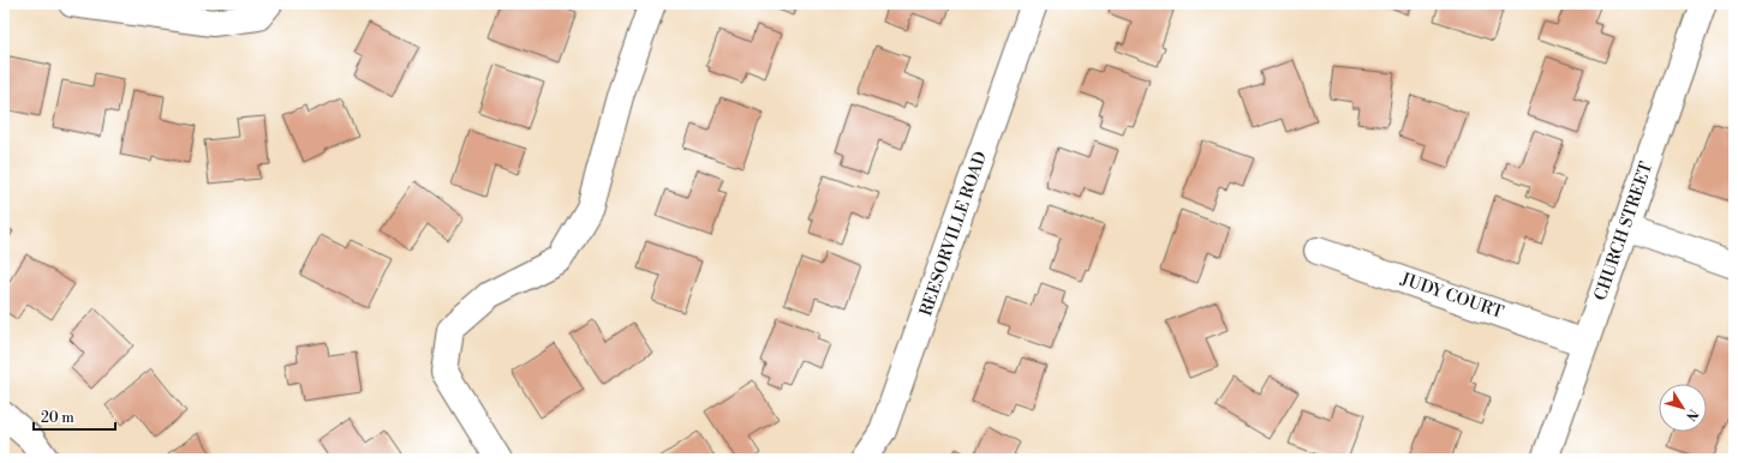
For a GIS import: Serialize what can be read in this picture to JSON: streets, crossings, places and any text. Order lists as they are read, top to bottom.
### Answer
{
  "streets": {
    "street": ["CHURCH STREET", "REESORVILLE ROAD", "JUDY COURT"]
  },
  "crossings": [
    ["CHURCH STREET", "JUDY COURT"]
  ],
  "scale_bar": "20 m",
  "north": "bottom right"
}
